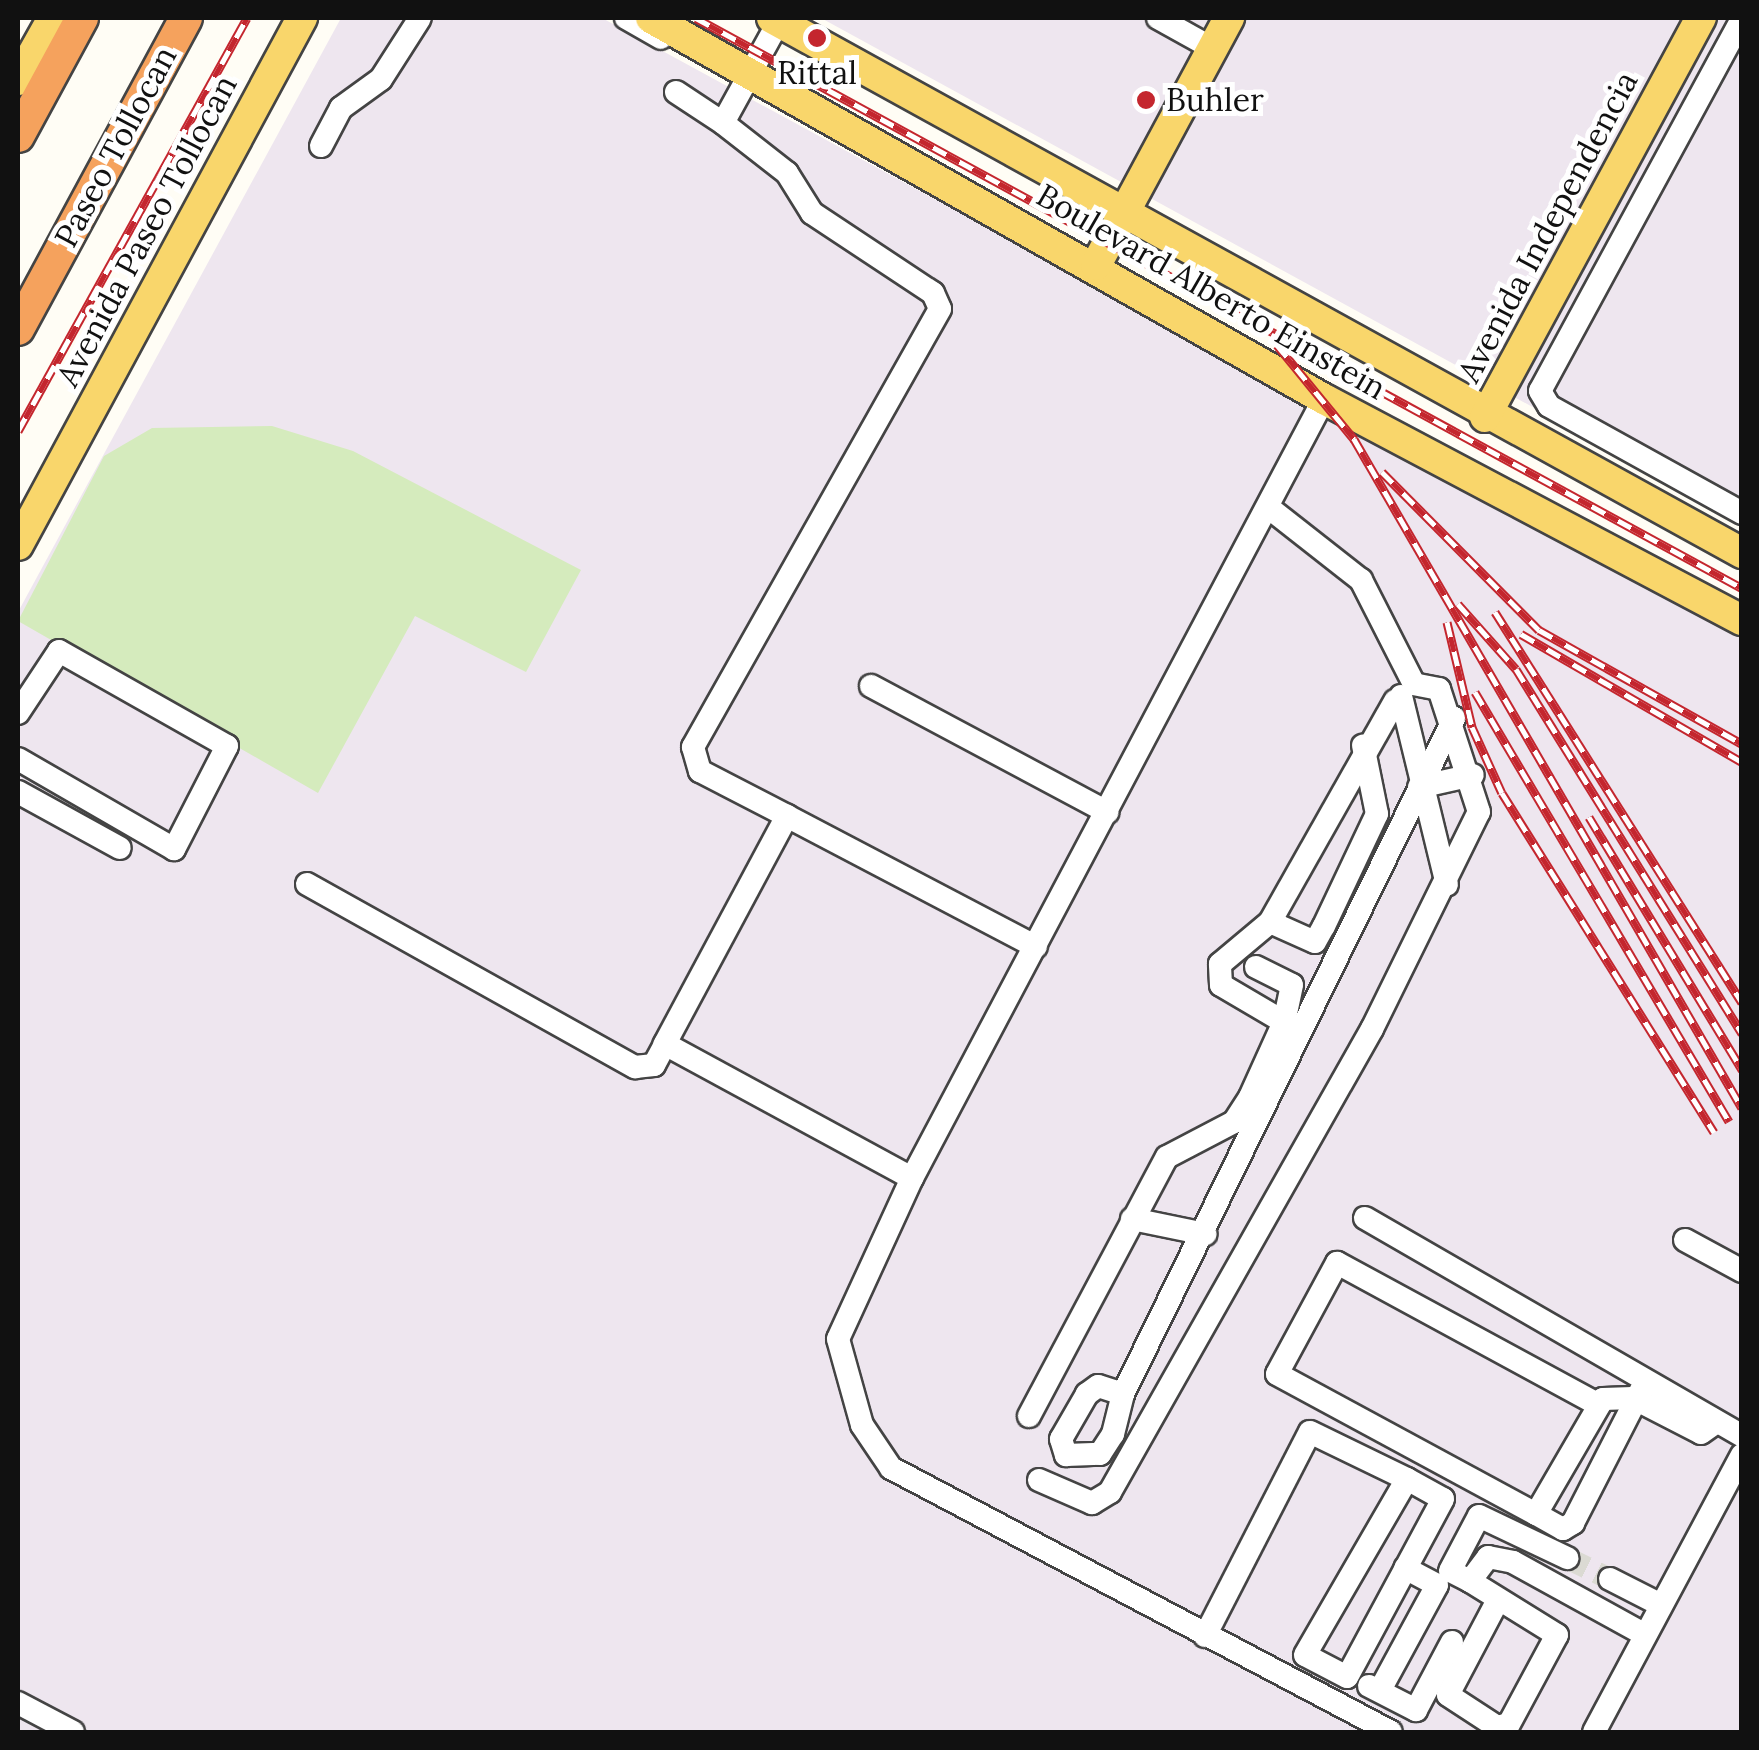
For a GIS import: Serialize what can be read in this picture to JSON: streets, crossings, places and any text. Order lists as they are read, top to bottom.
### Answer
{
  "streets": {
    "highway": ["Paseo Tollocan"],
    "main road": ["Avenida Independencia", "Avenida Paseo Tollocan", "Boulevard Alberto Einstein"]
  },
  "crossings": [
    ["Avenida Independencia", "Boulevard Alberto Einstein"]
  ],
  "places": ["Rittal", "Buhler"]
}
